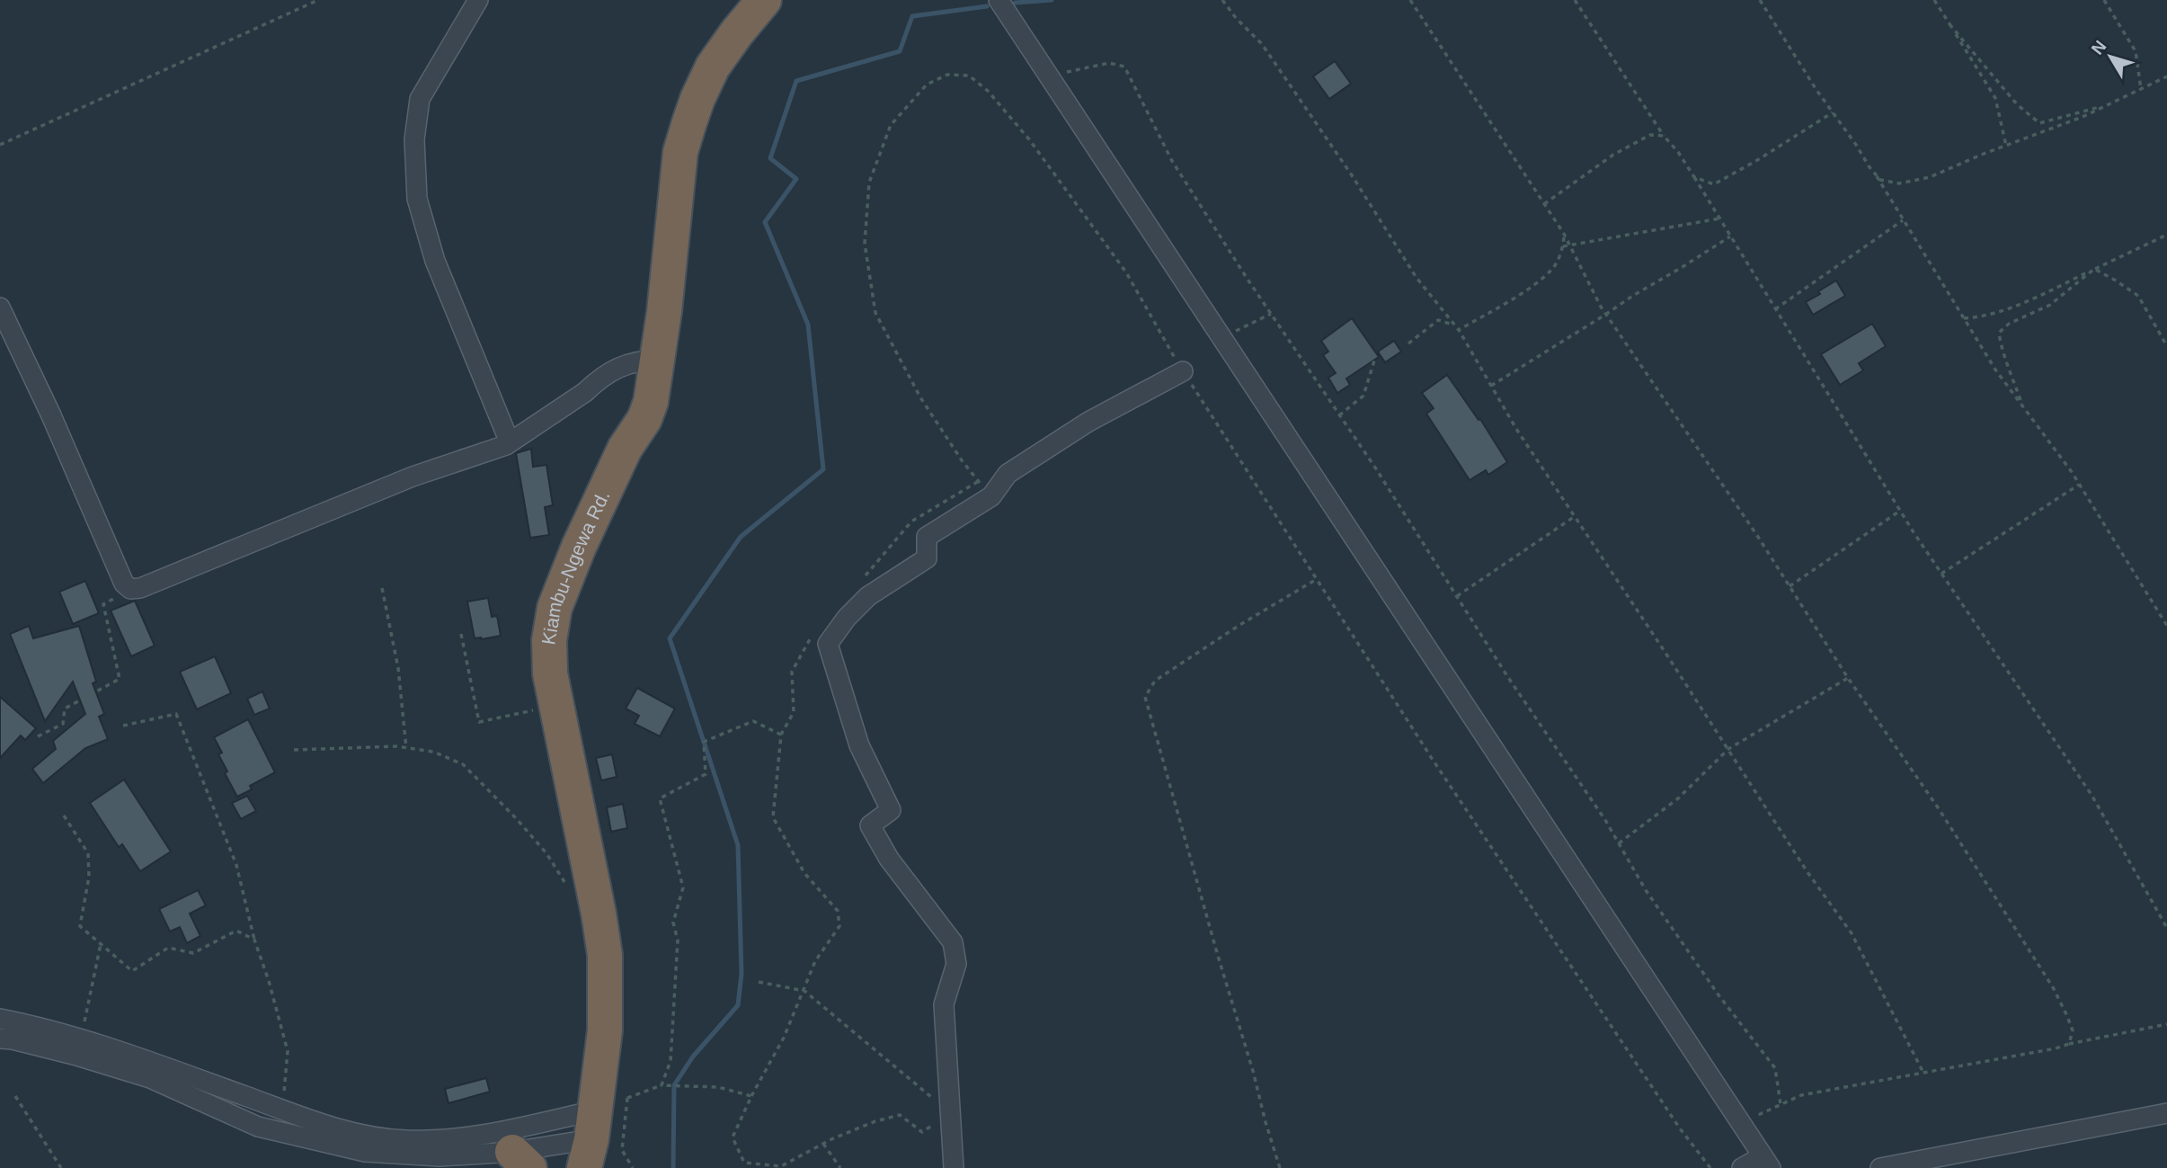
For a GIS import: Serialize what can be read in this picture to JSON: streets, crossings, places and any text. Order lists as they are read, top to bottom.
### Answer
{
  "streets": {
    "highway": ["Kiambu-Ngewa Rd."]
  },
  "north": "top left"
}
